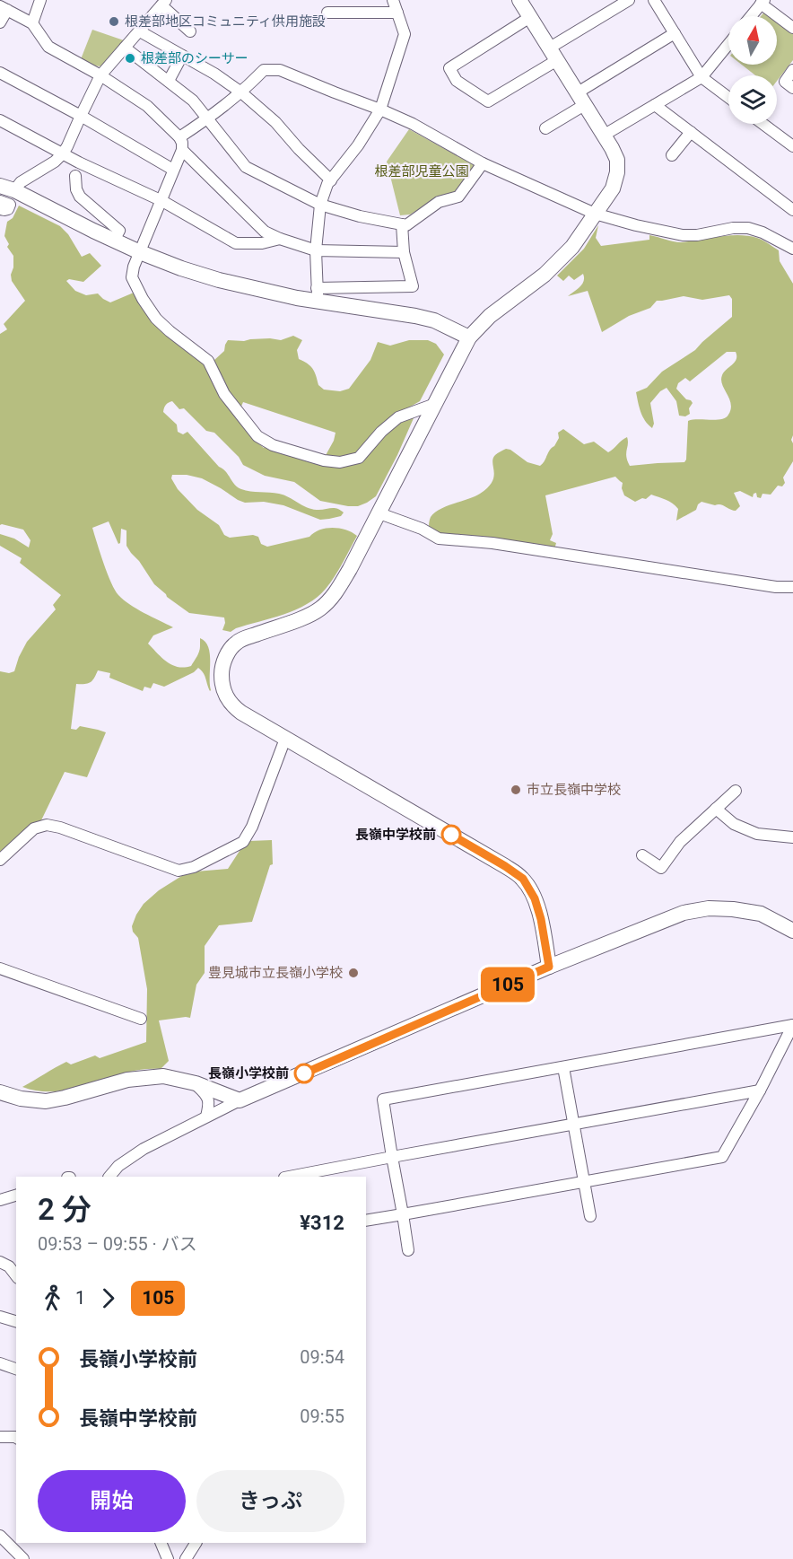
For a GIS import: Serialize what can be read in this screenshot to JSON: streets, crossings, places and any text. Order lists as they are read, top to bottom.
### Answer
{
  "parks": ["根差部児童公園"],
  "places": [
    "根差部地区コミュニティ供用施設",
    "根差部のシーサー",
    "市立長嶺中学校",
    "長嶺中学校前",
    "豊見城市立長嶺小学校",
    "長嶺小学校前"
  ],
  "lines": ["bus line 105"],
  "north": "top",
  "page": {
    "on_map": "105",
    "heading": ["2 分", "09:53 – 09:55 · バス", "¥312"],
    "legs": ["1", "105"],
    "list": [
      {
        "name": "長嶺小学校前",
        "value": "09:54"
      },
      {
        "name": "長嶺中学校前",
        "value": "09:55"
      }
    ],
    "buttons": ["開始", "きっぷ"]
  }
}
